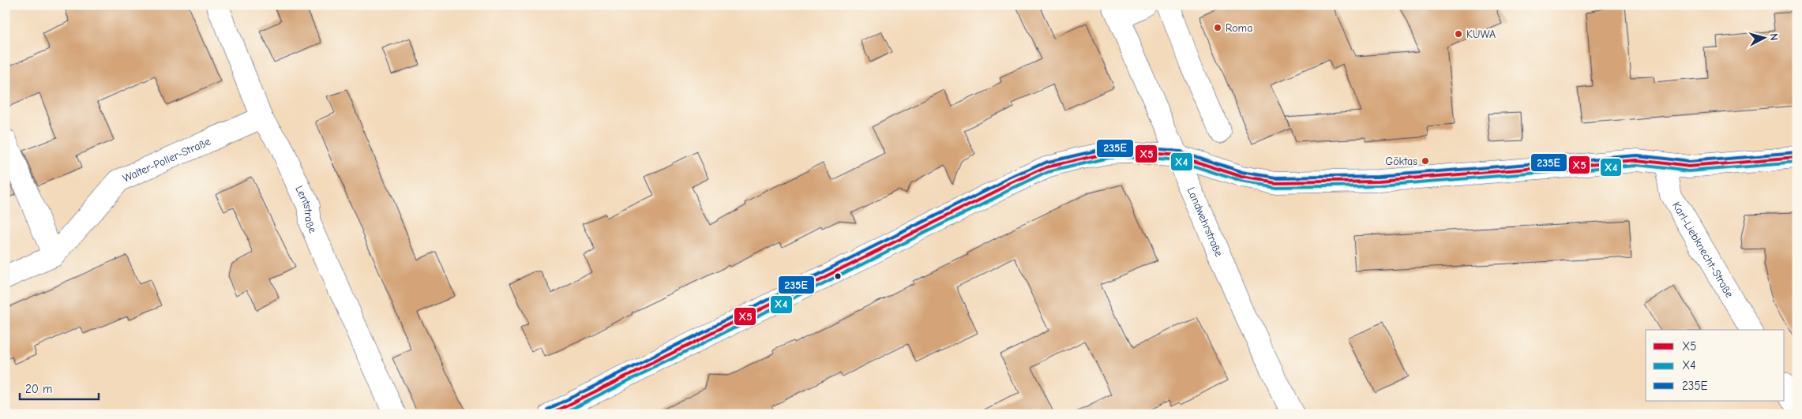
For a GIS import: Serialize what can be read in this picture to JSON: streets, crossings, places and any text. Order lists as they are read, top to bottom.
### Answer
{
  "streets": {
    "street": [
      "Walter-Poller-Straße",
      "Lentstraße",
      "Landwehrstraße",
      "Karl-Liebknecht-Straße"
    ]
  },
  "crossings": [
    ["Walter-Poller-Straße", "Lentstraße"]
  ],
  "places": ["Roma", "KUWA", "Göktas"],
  "lines": ["transit line 235E", "transit line X5", "transit line X4"],
  "legend": ["X5", "X4", "235E"],
  "scale_bar": "20 m",
  "north": "right"
}
